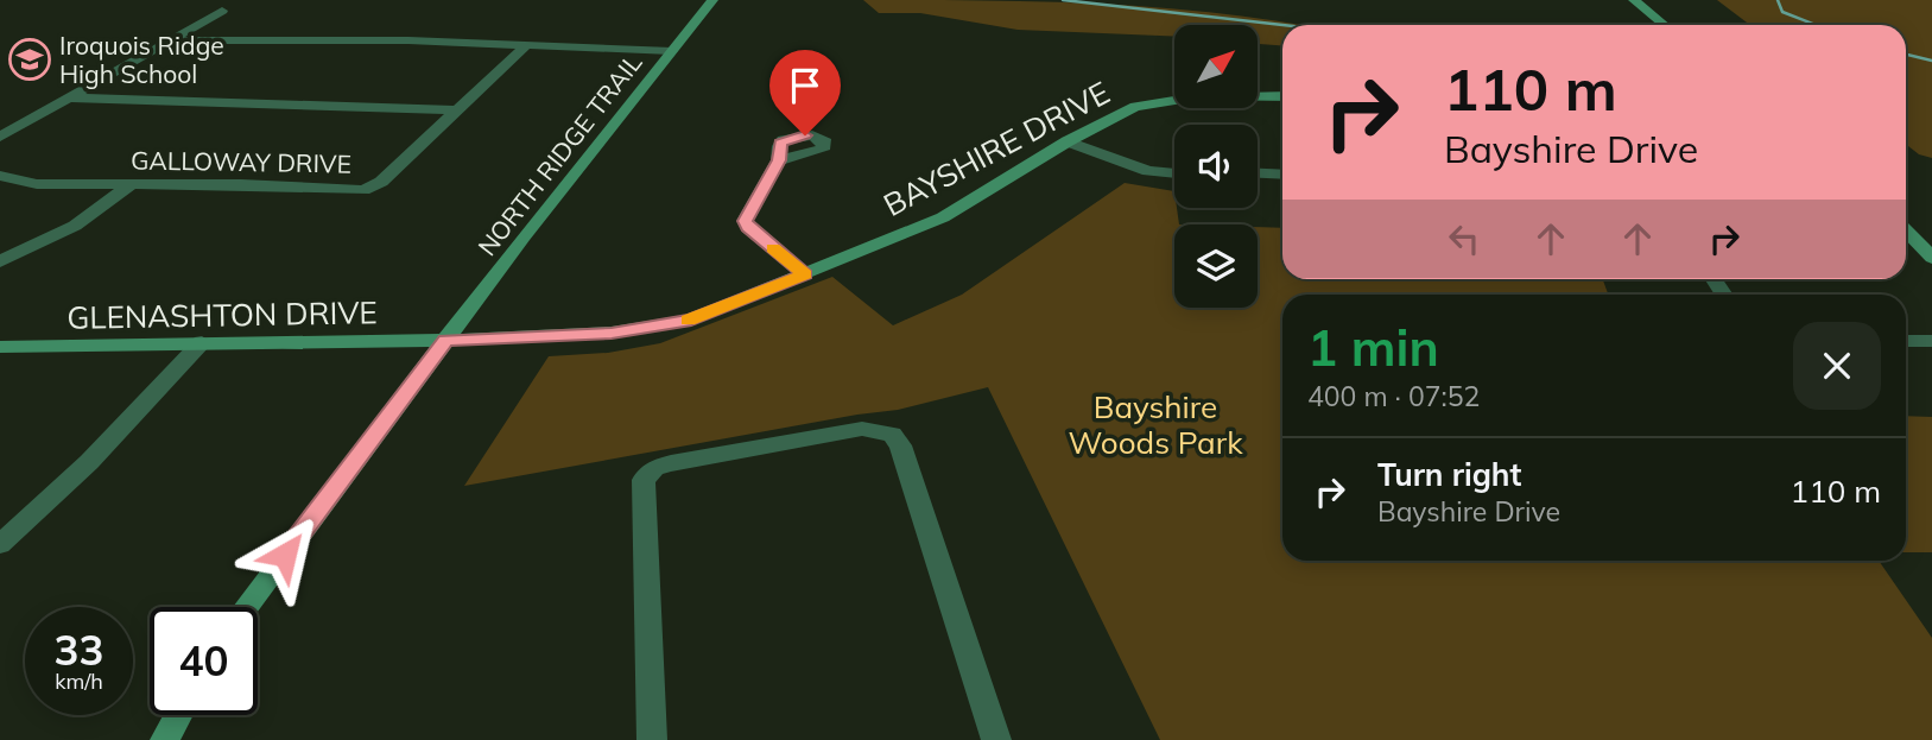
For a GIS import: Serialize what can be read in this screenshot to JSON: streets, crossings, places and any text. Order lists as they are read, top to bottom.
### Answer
{
  "streets": {
    "street": [
      "BAYSHIRE DRIVE",
      "NORTH RIDGE TRAIL",
      "GALLOWAY DRIVE",
      "GLENASHTON DRIVE"
    ]
  },
  "crossings": [
    ["BAYSHIRE DRIVE", "NORTH RIDGE TRAIL"],
    ["BAYSHIRE DRIVE", "GLENASHTON DRIVE"],
    ["NORTH RIDGE TRAIL", "GLENASHTON DRIVE"]
  ],
  "parks": ["Bayshire Woods Park"],
  "places": {
    "school or university": ["Iroquois Ridge High School"]
  },
  "north": "top right",
  "page": {
    "turn": ["110 m", "Bayshire Drive"],
    "heading": ["1 min", "400 m · 07:52"],
    "list": [
      {
        "name": "Turn right",
        "note": "Bayshire Drive",
        "value": "110 m"
      }
    ],
    "speed": "33 km/h",
    "limit": "40"
  }
}
